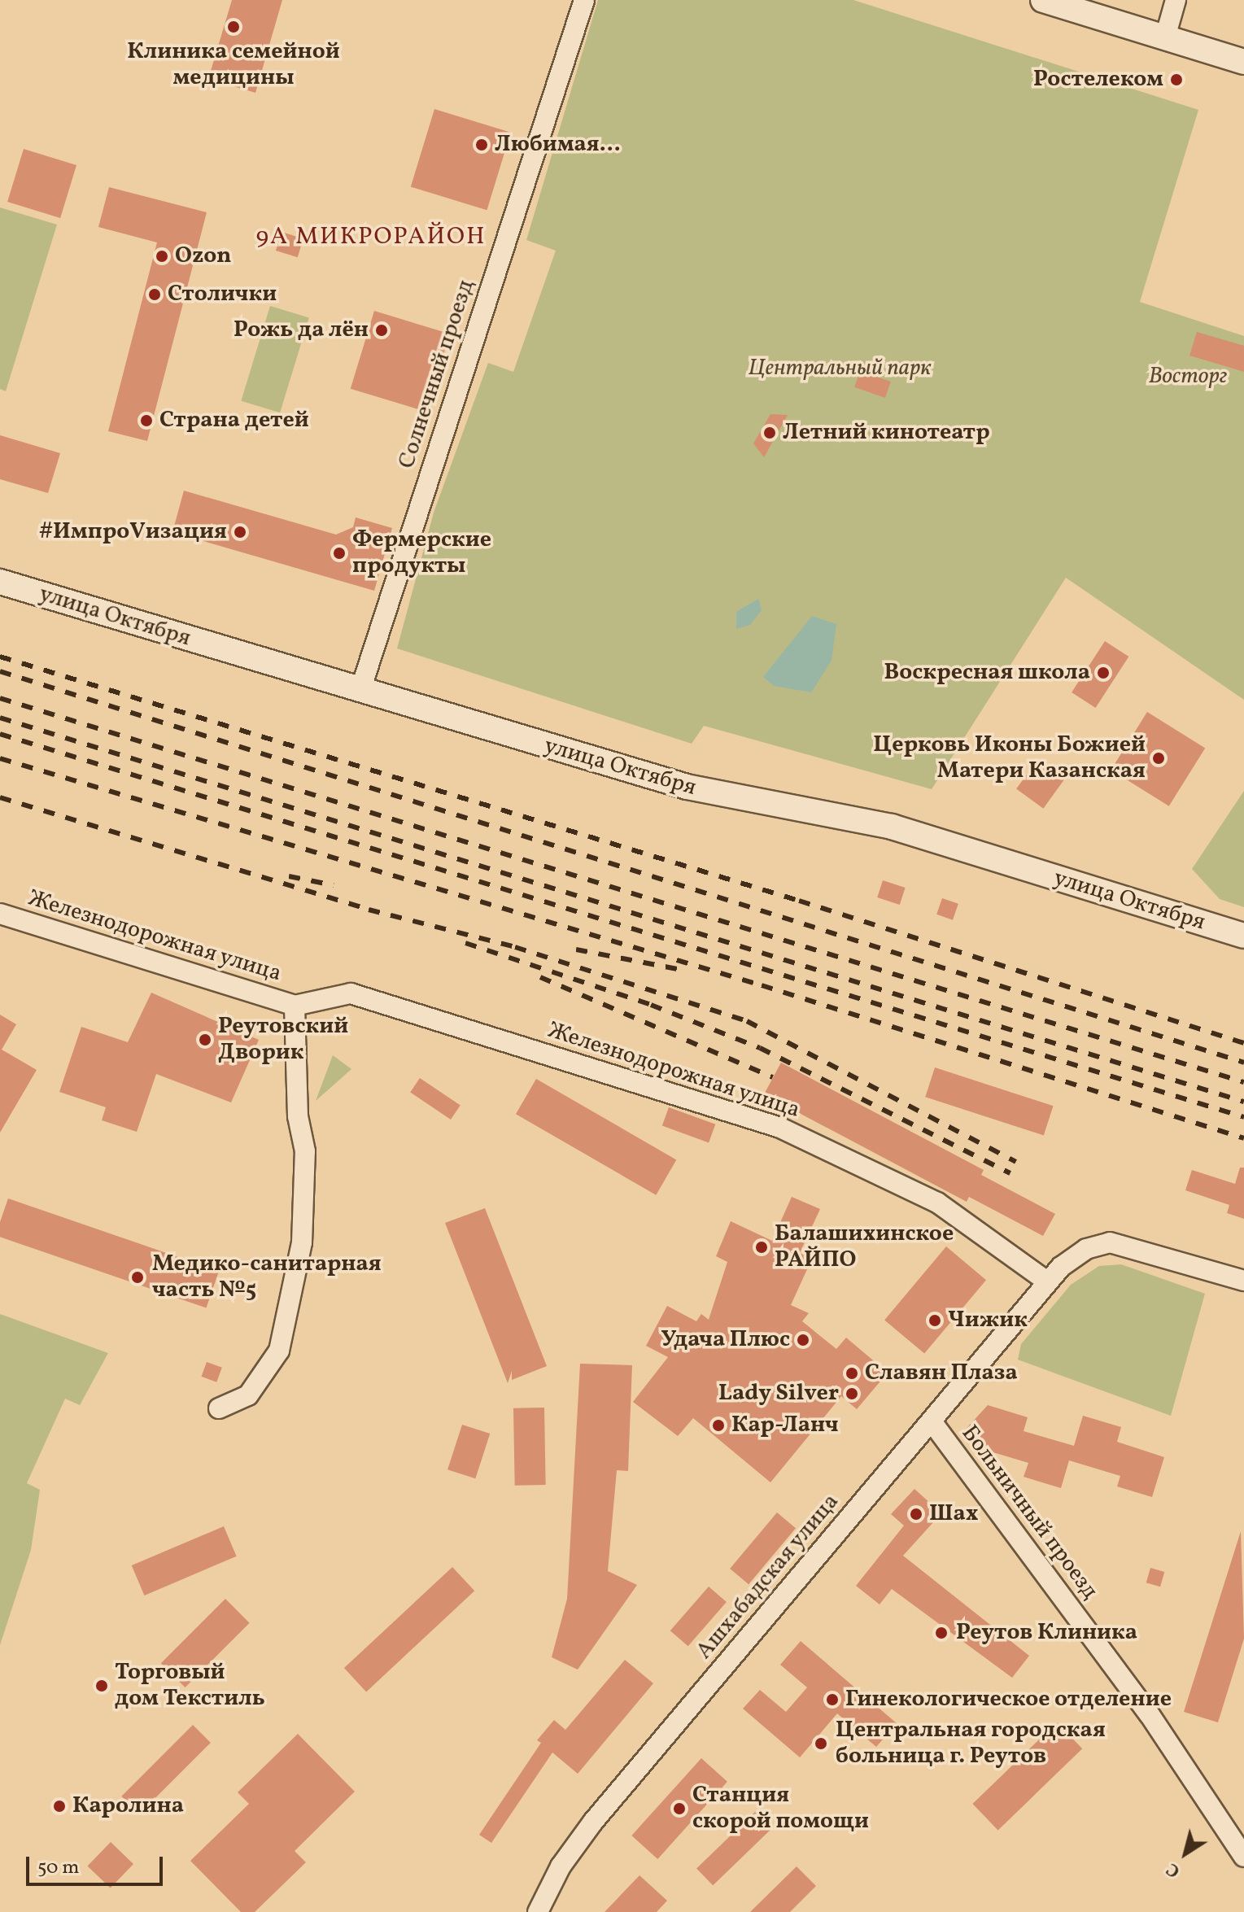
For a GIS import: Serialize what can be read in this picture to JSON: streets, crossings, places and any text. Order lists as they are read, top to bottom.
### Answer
{
  "streets": {
    "street": [
      "Солнечный проезд",
      "улица Октября",
      "Железнодорожная улица",
      "Больничный проезд",
      "Ашхабадская улица"
    ]
  },
  "crossings": [
    ["Солнечный проезд", "улица Октября"],
    ["Железнодорожная улица", "Ашхабадская улица"],
    ["Больничный проезд", "Ашхабадская улица"]
  ],
  "districts": ["9А МИКРОРАЙОН"],
  "parks": ["Центральный парк", "Восторг"],
  "places": [
    "Клиника семейной медицины",
    "Ростелеком",
    "Любимая...",
    "Ozon",
    "Столички",
    "Рожь да лён",
    "Страна детей",
    "Летний кинотеатр",
    "#ИмпроVизация",
    "Фермерские продукты",
    "Воскресная школа",
    "Церковь Иконы Божией Матери Казанская",
    "Реутовский Дворик",
    "Балашихинское РАЙПО",
    "Медико-санитарная часть №5",
    "Чижик",
    "Удача Плюс",
    "Славян Плаза",
    "Lady Silver",
    "Кар-Ланч",
    "Шах",
    "Реутов Клиника",
    "Торговый дом Текстиль",
    "Гинекологическое отделение",
    "Центральная городская больница г. Реутов",
    "Каролина",
    "Станция скорой помощи"
  ],
  "scale_bar": "50 m",
  "north": "bottom left"
}
